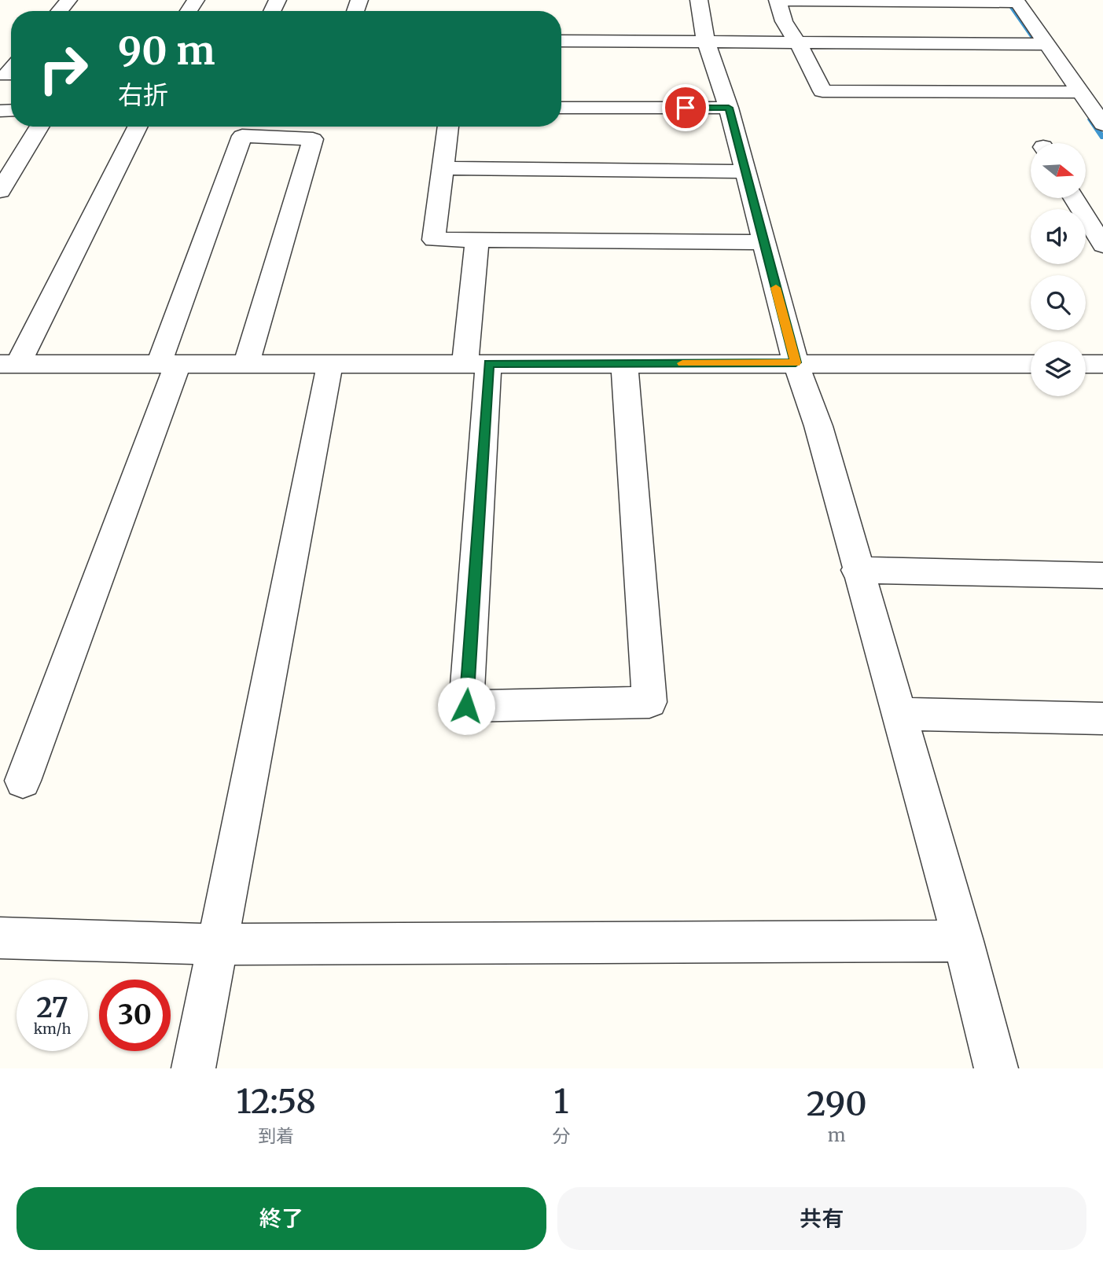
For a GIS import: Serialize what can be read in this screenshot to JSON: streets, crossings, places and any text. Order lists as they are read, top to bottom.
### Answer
{
  "north": "right",
  "page": {
    "turn": ["90 m", "右折"],
    "speed": "27 km/h",
    "limit": "30",
    "eta": [
      "12:58",
      "到着",
      "1",
      "分",
      "290",
      "m"
    ],
    "buttons": ["終了", "共有"]
  }
}
